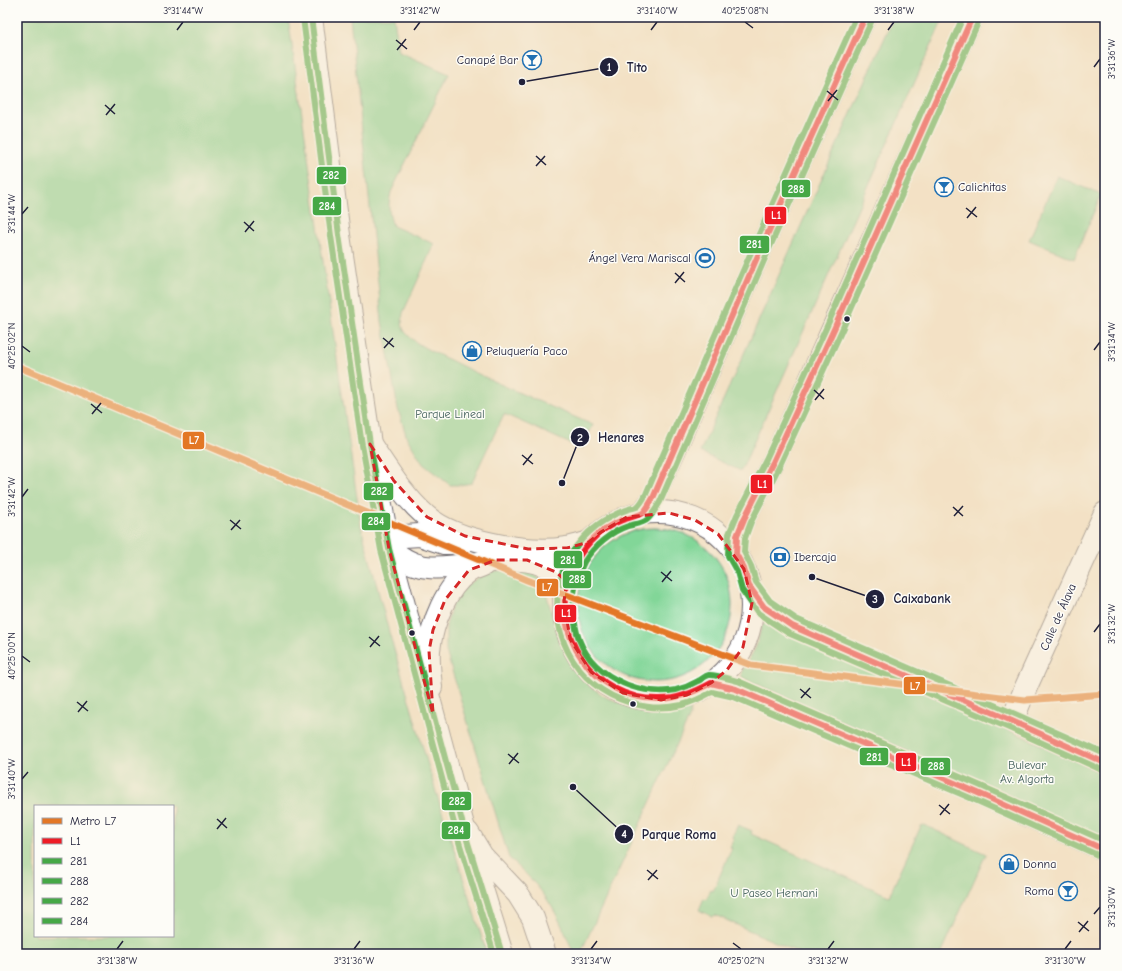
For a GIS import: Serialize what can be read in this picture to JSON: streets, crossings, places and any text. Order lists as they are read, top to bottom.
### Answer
{
  "streets": {
    "street": ["Calle de Álava"]
  },
  "parks": ["Parque Lineal", "Bulevar Av. Algorta", "U Paseo Hernani"],
  "places": {
    "bar": ["Canapé Bar", "Calichitas", "Roma"],
    "other": [
      "Tito",
      "Henares",
      "Caixabank",
      "Parque Roma"
    ],
    "sports": ["Ángel Vera Mariscal"],
    "shop": ["Peluquería Paco", "Donna"],
    "bank": ["Ibercaja"]
  },
  "lines": [
    "transit line L1",
    "transit line 281",
    "transit line 282",
    "transit line 284",
    "transit line 288",
    "metro line L7"
  ],
  "legend": [
    "Metro L7",
    "L1",
    "281",
    "288",
    "282",
    "284"
  ],
  "coordinates": [
    "3°31'44\"W",
    "3°31'42\"W",
    "3°31'40\"W",
    "40°25'08\"N",
    "3°31'38\"W",
    "3°31'36\"W",
    "3°31'34\"W",
    "40°25'02\"N",
    "3°31'32\"W",
    "40°25'00\"N",
    "3°31'30\"W"
  ]
}
